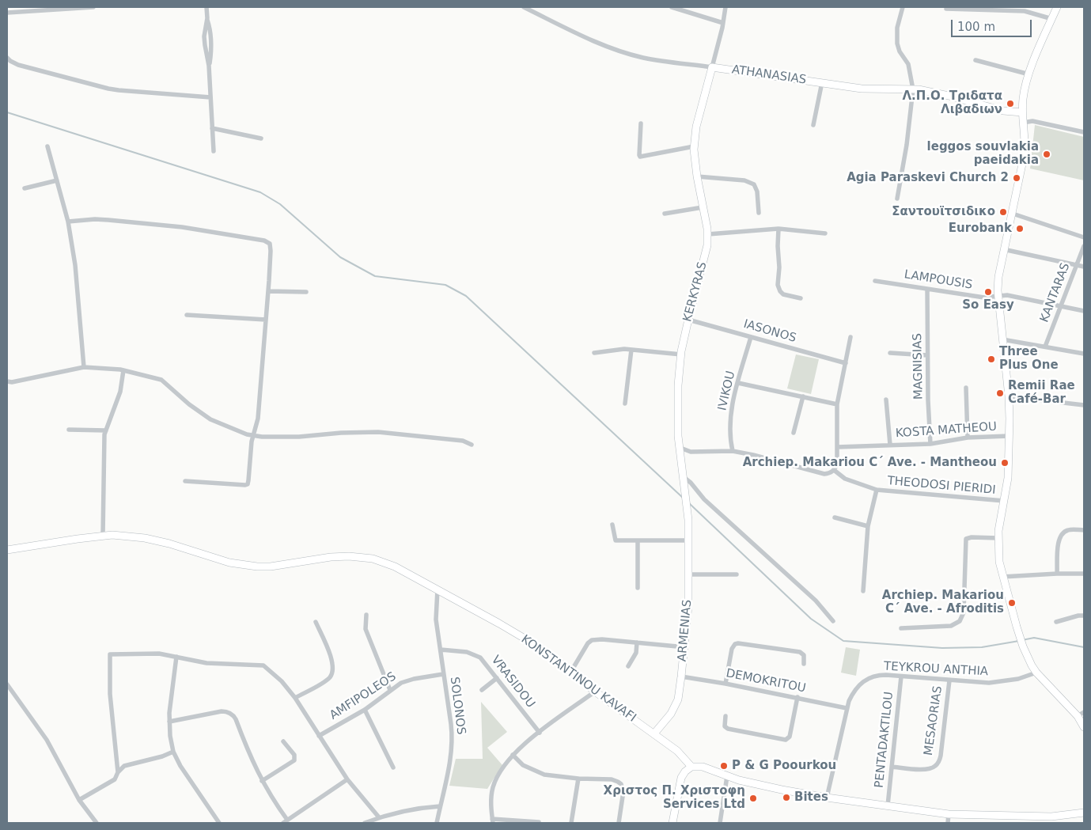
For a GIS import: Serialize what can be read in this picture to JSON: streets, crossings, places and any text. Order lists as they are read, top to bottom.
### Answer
{
  "streets": {
    "street": [
      "ATHANASIAS",
      "LAMPOUSIS",
      "KERKYRAS",
      "KANTARAS",
      "IASONOS",
      "MAGNISIAS",
      "IVIKOU",
      "KOSTA MATHEOU",
      "THEODOSI PIERIDI",
      "ARMENIAS",
      "TEYKROU ANTHIA",
      "KONSTANTINOU KAVAFI",
      "DEMOKRITOU",
      "VRASIDOU",
      "AMFIPOLEOS",
      "SOLONOS",
      "MESAORIAS",
      "PENTADAKTILOU"
    ]
  },
  "crossings": [
    ["ATHANASIAS", "KERKYRAS"],
    ["LAMPOUSIS", "KANTARAS"],
    ["LAMPOUSIS", "MAGNISIAS"],
    ["KERKYRAS", "IASONOS"],
    ["KERKYRAS", "ARMENIAS"],
    ["IASONOS", "IVIKOU"],
    ["MAGNISIAS", "KOSTA MATHEOU"],
    ["ARMENIAS", "KONSTANTINOU KAVAFI"],
    ["ARMENIAS", "DEMOKRITOU"],
    ["TEYKROU ANTHIA", "DEMOKRITOU"],
    ["TEYKROU ANTHIA", "MESAORIAS"],
    ["TEYKROU ANTHIA", "PENTADAKTILOU"],
    ["KONSTANTINOU KAVAFI", "SOLONOS"],
    ["VRASIDOU", "SOLONOS"],
    ["AMFIPOLEOS", "SOLONOS"],
    ["MESAORIAS", "PENTADAKTILOU"]
  ],
  "places": [
    "Λ.Π.Ο. Τριδατα Λιβαδιων",
    "leggos souvlakia paeidakia",
    "Agia Paraskevi Church 2",
    "Σαντουϊτσιδικο",
    "Eurobank",
    "So Easy",
    "Three Plus One",
    "Remii Rae Café-Bar",
    "Archiep. Makariou C´ Ave. - Mantheou",
    "Archiep. Makariou C´ Ave. - Afroditis",
    "P & G Poourkou",
    "Bites",
    "Χριστος Π. Χριστοφη Services Ltd"
  ],
  "scale_bar": "100 m"
}
